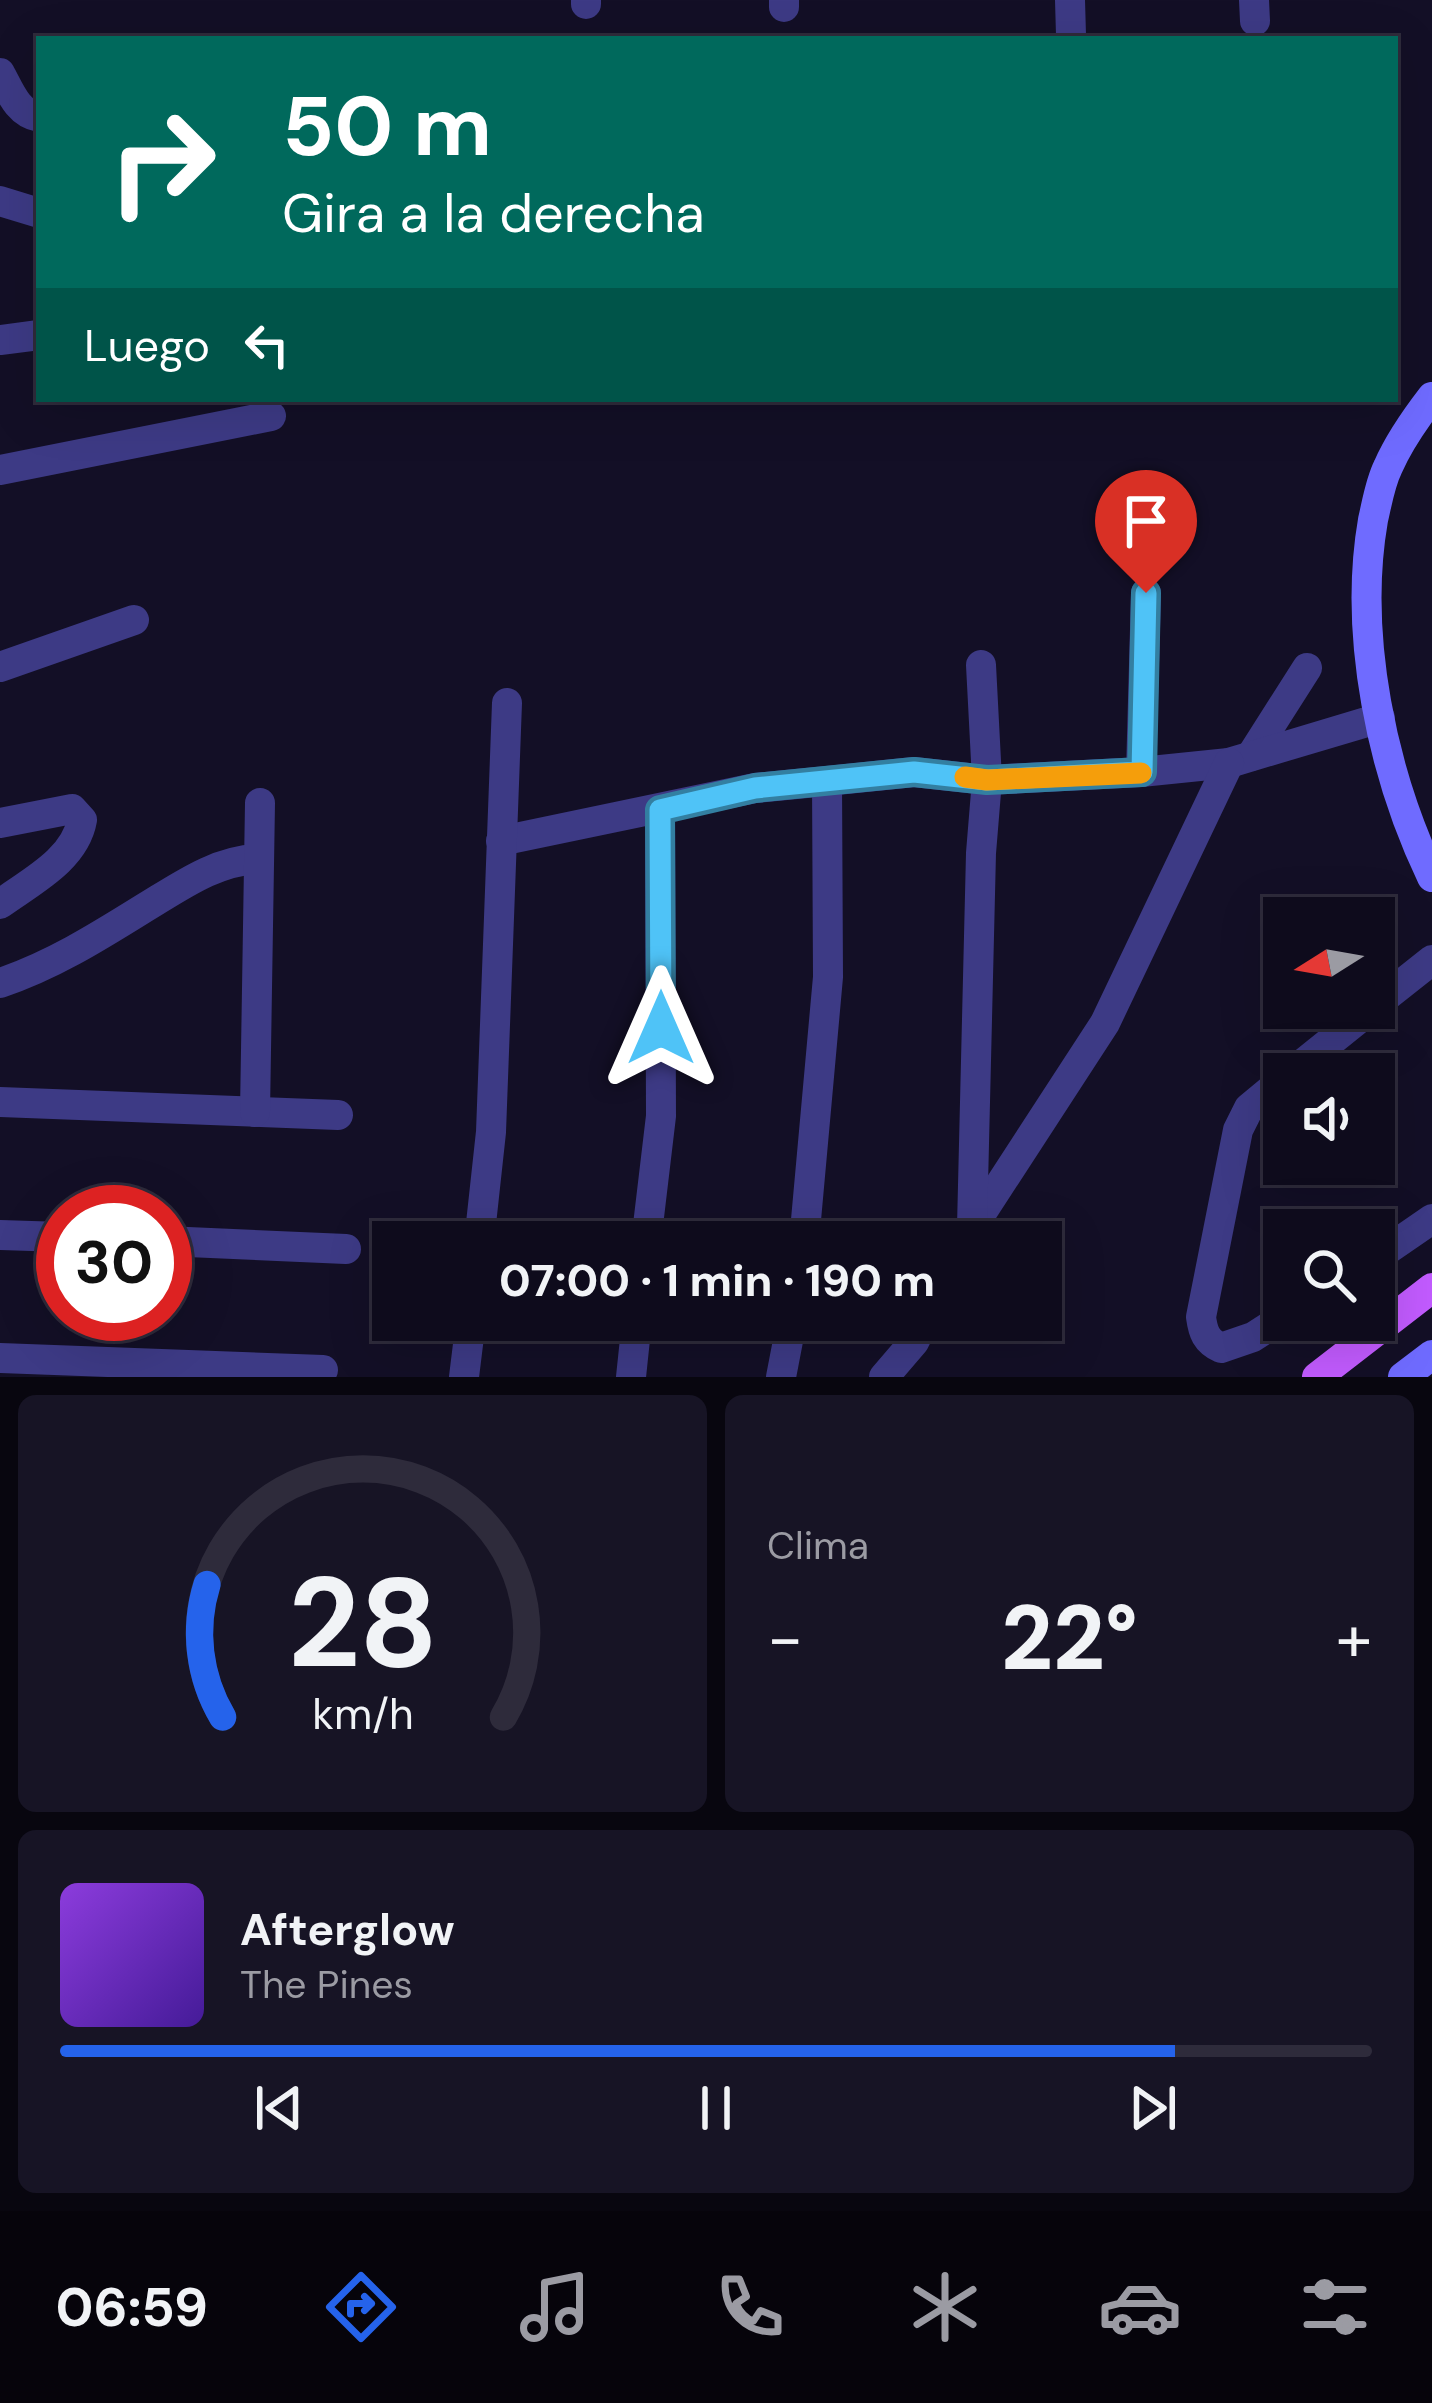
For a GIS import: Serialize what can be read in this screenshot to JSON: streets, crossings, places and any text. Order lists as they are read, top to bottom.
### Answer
{
  "north": "left",
  "page": {
    "turn": ["50 m", "Gira a la derecha"],
    "then": "Luego",
    "limit": "30",
    "trip": "07:00 · 1 min · 190 m",
    "tile": "Clima",
    "heat": ["−", "22°", "+"],
    "song": ["Afterglow", "The Pines"],
    "tabs": "06:59",
    "gauge": ["28", "km/h"]
  }
}
